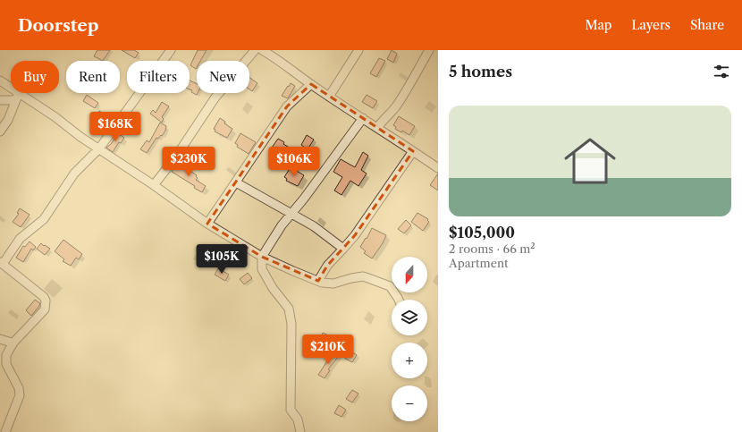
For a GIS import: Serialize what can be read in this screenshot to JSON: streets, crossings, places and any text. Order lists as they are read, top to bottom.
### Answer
{
  "north": "bottom",
  "page": {
    "header": "Doorstep",
    "nav": ["Map", "Layers", "Share"],
    "heading": "5 homes",
    "chip": [
      "Buy",
      "Rent",
      "Filters",
      "New"
    ],
    "list": [
      {
        "name": "$105,000",
        "note": "2 rooms · 66 m² · Apartment"
      }
    ],
    "price": [
      "$168K",
      "$230K",
      "$106K",
      "$105K",
      "$210K"
    ],
    "map_buttons": ["+", "−"]
  }
}
